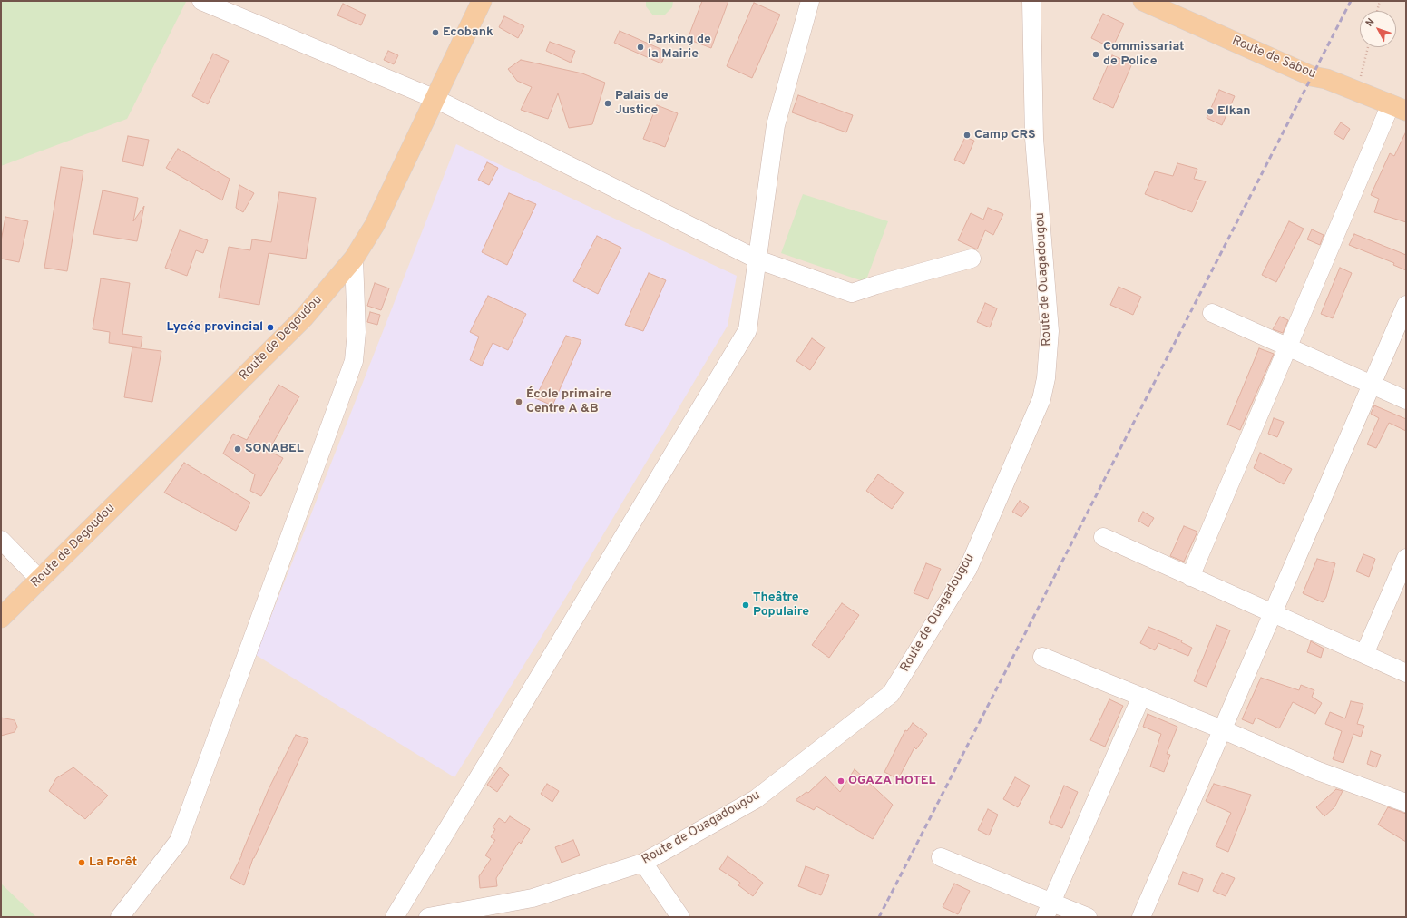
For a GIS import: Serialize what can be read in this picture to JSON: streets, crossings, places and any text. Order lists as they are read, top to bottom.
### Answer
{
  "streets": {
    "main road": ["Route de Sabou", "Route de Degoudou"],
    "street": ["Route de Ouagadougou"]
  },
  "places": [
    "Ecobank",
    "Parking de la Mairie",
    "Commissariat de Police",
    "Palais de Justice",
    "Elkan",
    "Camp CRS",
    "Lycée provincial",
    "École primaire Centre A &B",
    "SONABEL",
    "Theâtre Populaire",
    "OGAZA HOTEL",
    "La Forêt"
  ],
  "north": "top left"
}
